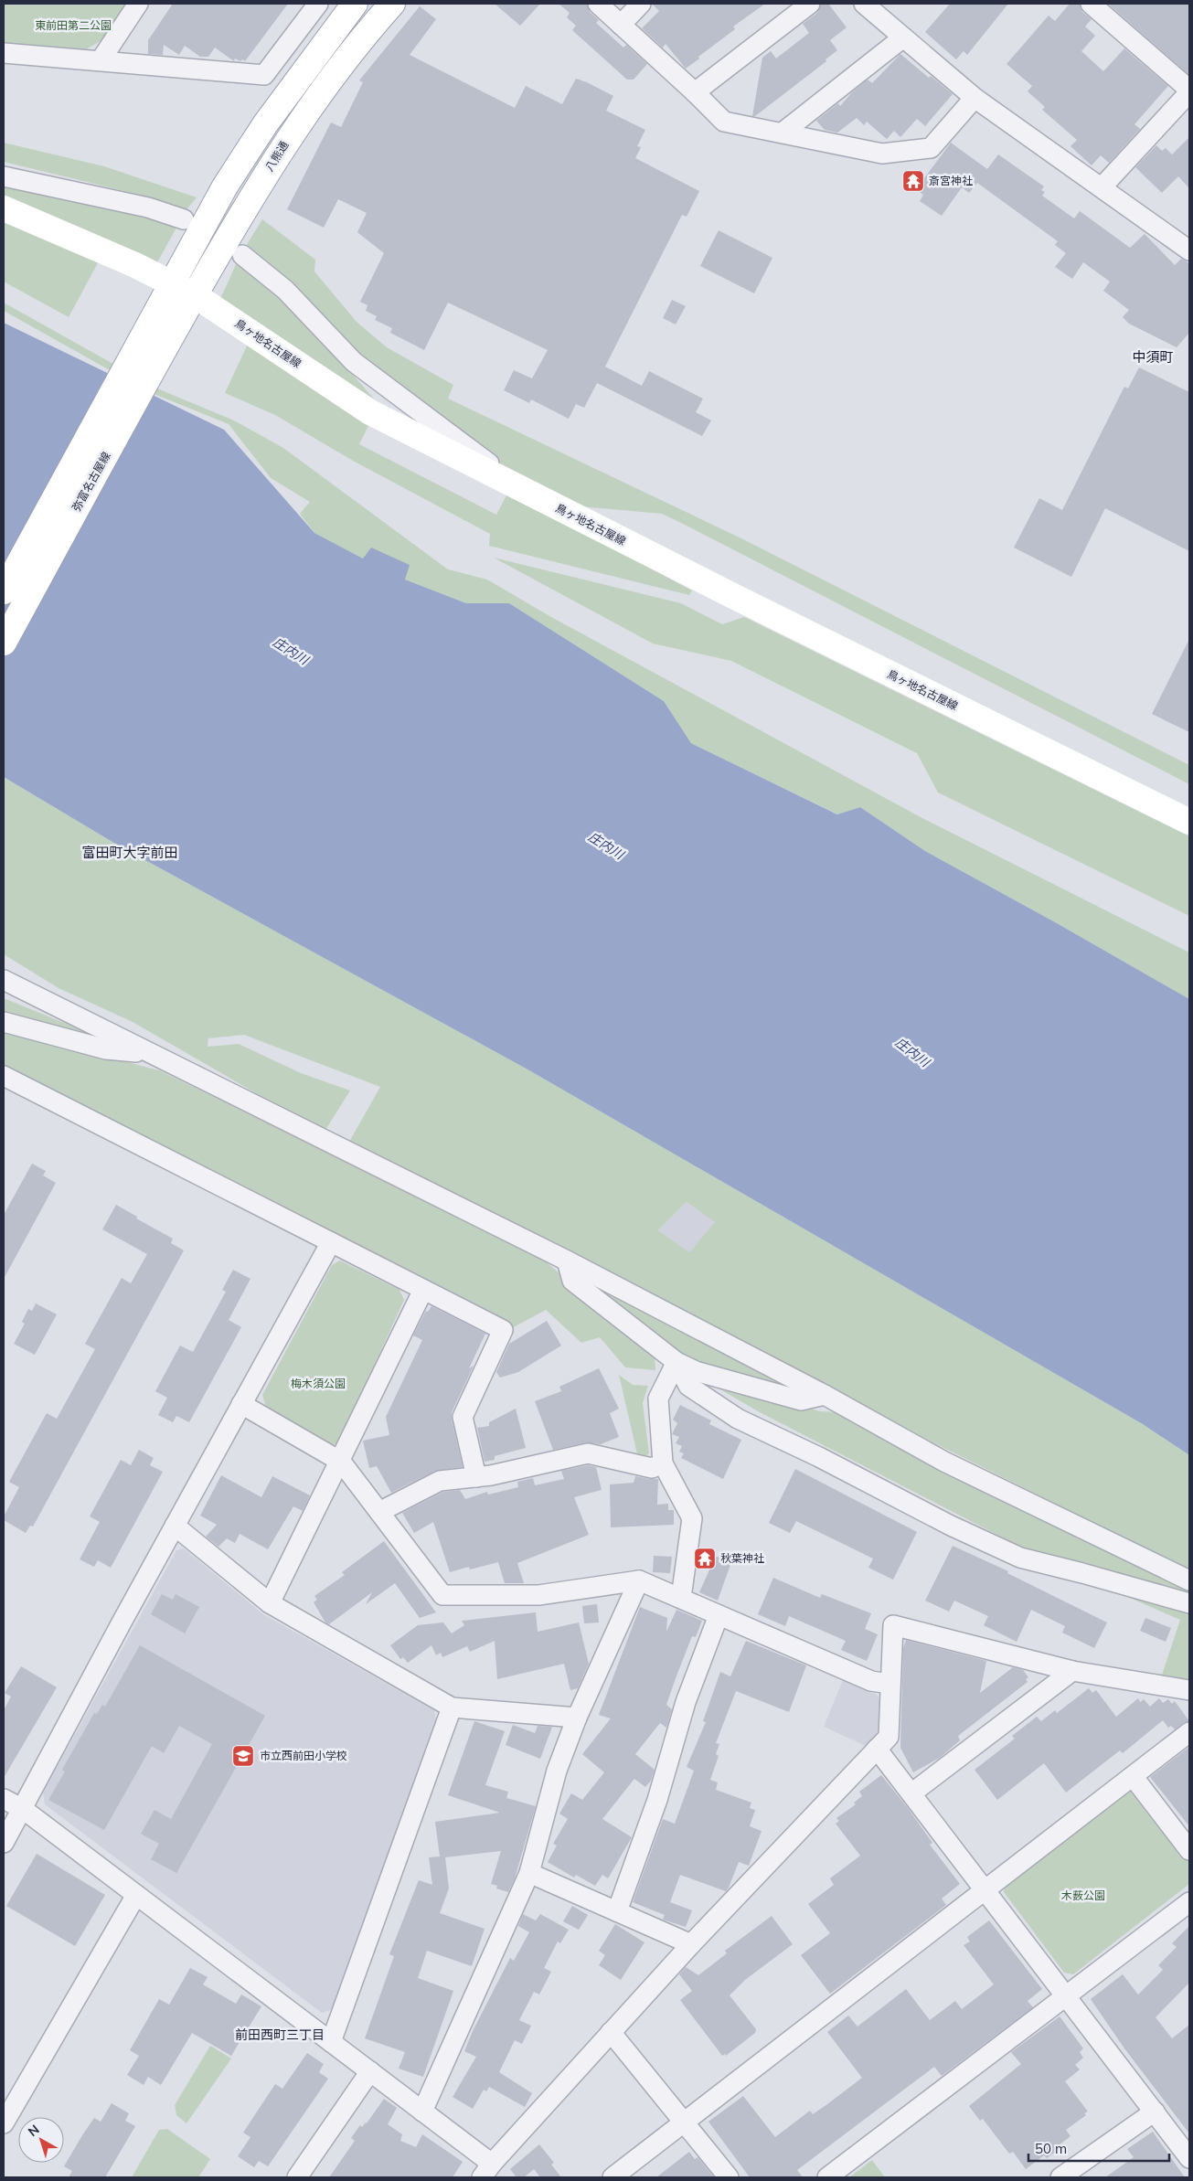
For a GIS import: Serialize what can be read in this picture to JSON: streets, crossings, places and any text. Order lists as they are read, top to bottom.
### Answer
{
  "streets": {
    "main road": ["八熊通", "鳥ヶ地名古屋線", "弥富名古屋線"]
  },
  "crossings": [
    ["八熊通", "鳥ヶ地名古屋線"],
    ["八熊通", "弥富名古屋線"]
  ],
  "districts": ["中須町", "富田町大字前田", "前田西町三丁目"],
  "water": ["庄内川"],
  "parks": ["東前田第二公園", "梅木須公園", "木薮公園"],
  "places": {
    "temple": ["斎宮神社", "秋葉神社"],
    "school or university": ["市立西前田小学校"]
  },
  "scale_bar": "50 m",
  "north": "top left"
}
